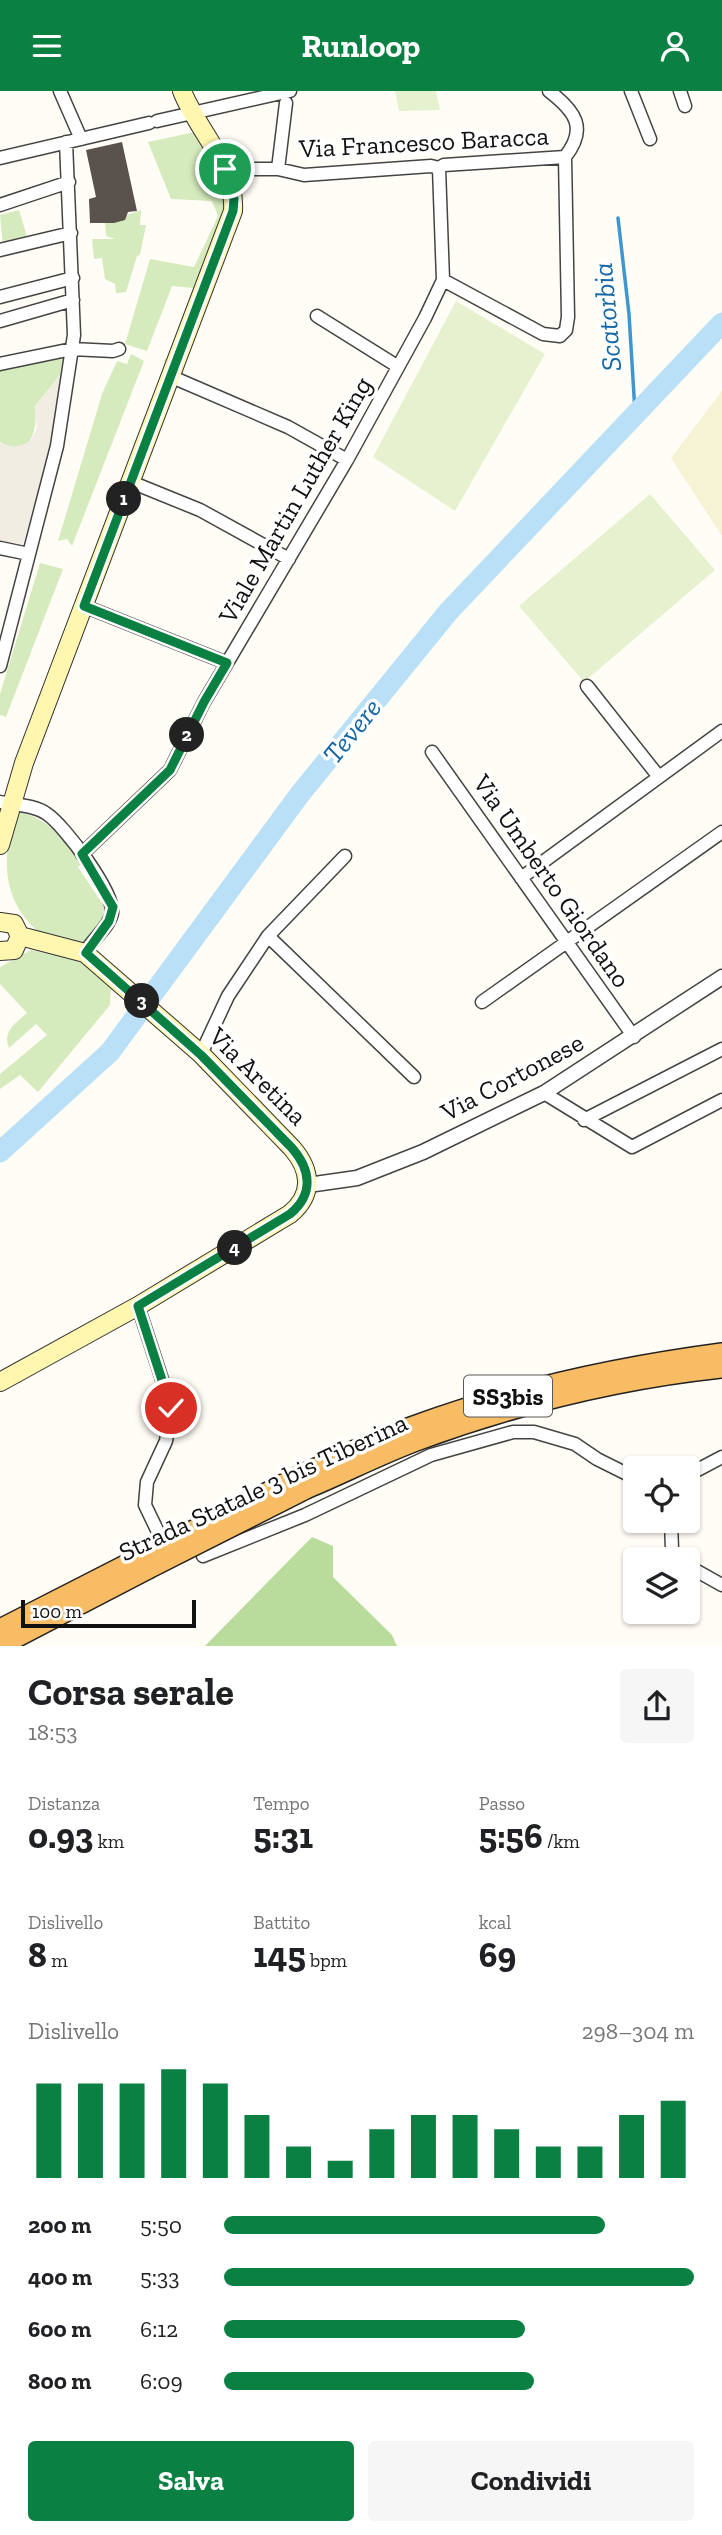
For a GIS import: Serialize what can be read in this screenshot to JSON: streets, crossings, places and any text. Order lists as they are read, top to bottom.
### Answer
{
  "streets": {
    "highway": ["SS3bis", "Strada Statale 3 bis Tiberina"],
    "main road": ["Via Aretina"],
    "street": [
      "Via Francesco Baracca",
      "Viale Martin Luther King",
      "Via Umberto Giordano",
      "Via Cortonese"
    ]
  },
  "crossings": [
    ["Via Francesco Baracca", "Viale Martin Luther King"],
    ["Via Umberto Giordano", "Via Cortonese"],
    ["Via Aretina", "Via Cortonese"]
  ],
  "water": ["Scatorbia", "Tevere"],
  "scale_bar": "100 m",
  "page": {
    "header": "Runloop",
    "pins": [
      "1",
      "2",
      "3",
      "4"
    ],
    "scale": "100 m",
    "heading": ["Corsa serale", "18:53"],
    "stats": [
      ["Distanza", "0.93 km"],
      ["Tempo", "5:31"],
      ["Passo", "5:56 /km"],
      ["Dislivello", "8 m"],
      ["Battito", "145 bpm"],
      ["kcal", "69"]
    ],
    "chart": ["Dislivello", "298–304 m"],
    "list": [
      {
        "name": "200 m",
        "note": "5:50"
      },
      {
        "name": "400 m",
        "note": "5:33"
      },
      {
        "name": "600 m",
        "note": "6:12"
      },
      {
        "name": "800 m",
        "note": "6:09"
      }
    ],
    "buttons": ["Salva", "Condividi"]
  }
}
